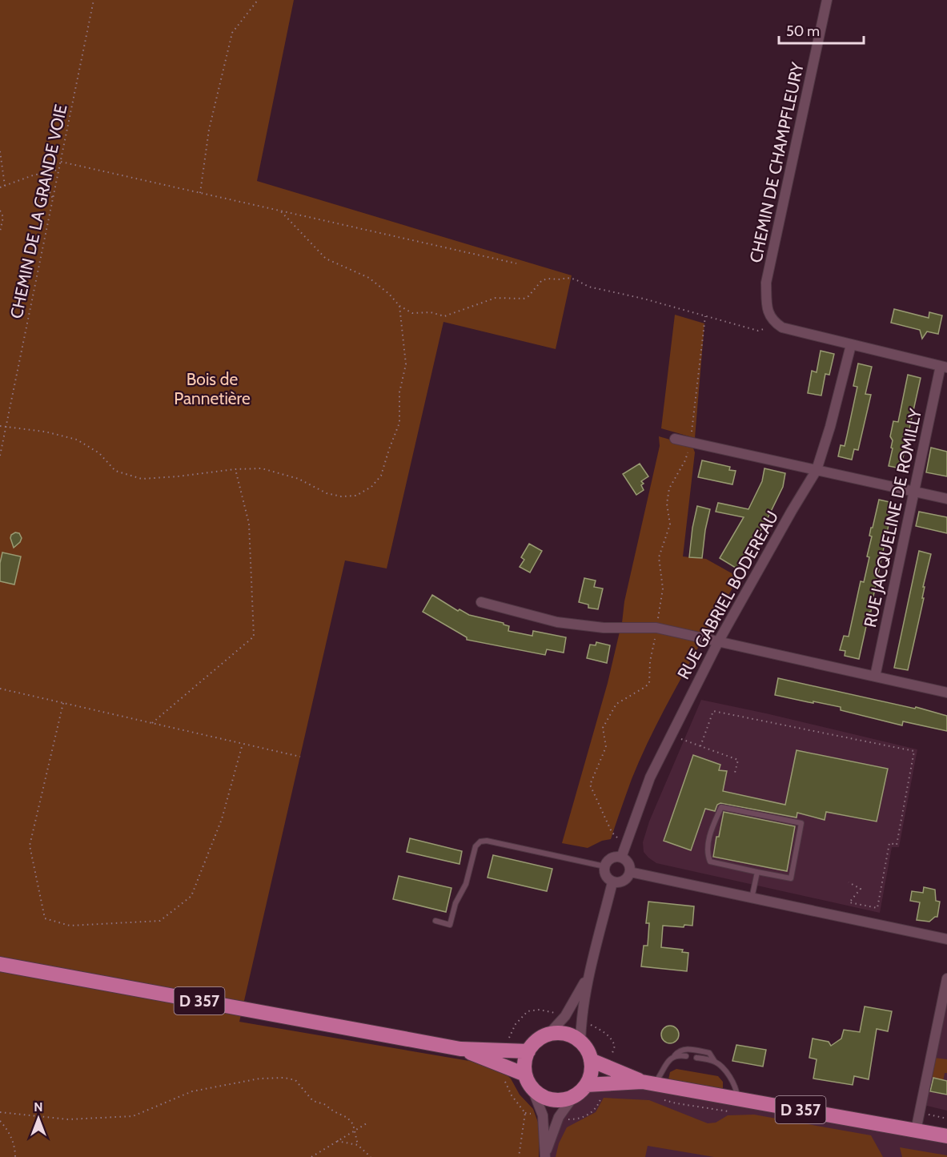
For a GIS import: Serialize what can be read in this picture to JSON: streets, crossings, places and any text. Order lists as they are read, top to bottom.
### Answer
{
  "streets": {
    "main road": ["D 357"],
    "street": ["CHEMIN DE CHAMPFLEURY", "RUE JACQUELINE DE ROMILLY", "RUE GABRIEL BODEREAU"],
    "path": ["CHEMIN DE LA GRANDE VOIE"]
  },
  "parks": ["Bois de Pannetière"],
  "scale_bar": "50 m",
  "north": "top"
}
